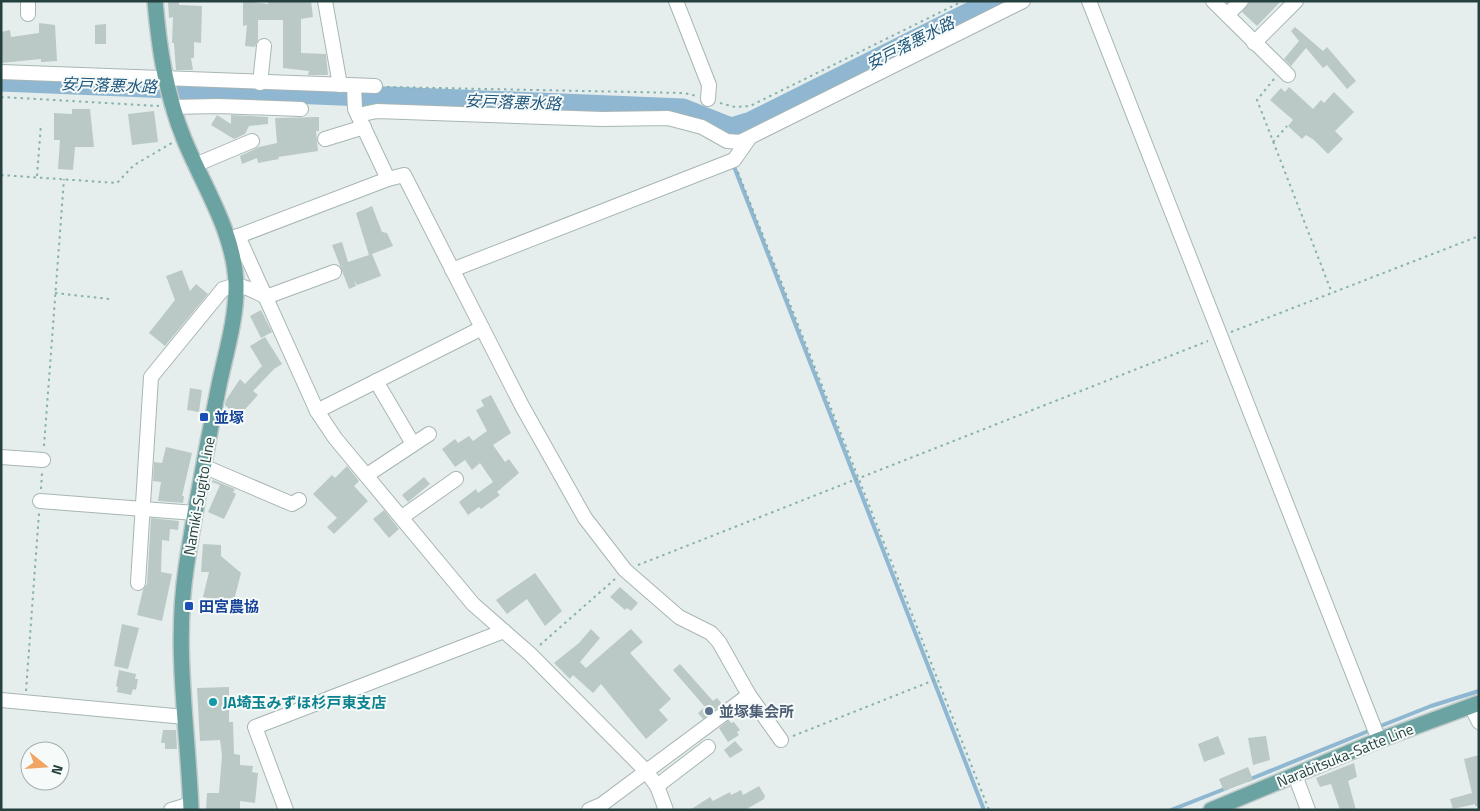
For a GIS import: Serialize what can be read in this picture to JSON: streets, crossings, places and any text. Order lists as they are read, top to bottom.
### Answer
{
  "streets": {
    "main road": ["Namiki-Sugito Line", "Narabitsuka-Satte Line"]
  },
  "water": ["安戸落悪水路"],
  "places": {
    "transit": ["並塚", "田宮農協"],
    "other": ["JA埼玉みずほ杉戸東支店", "並塚集会所"]
  },
  "north": "right"
}
